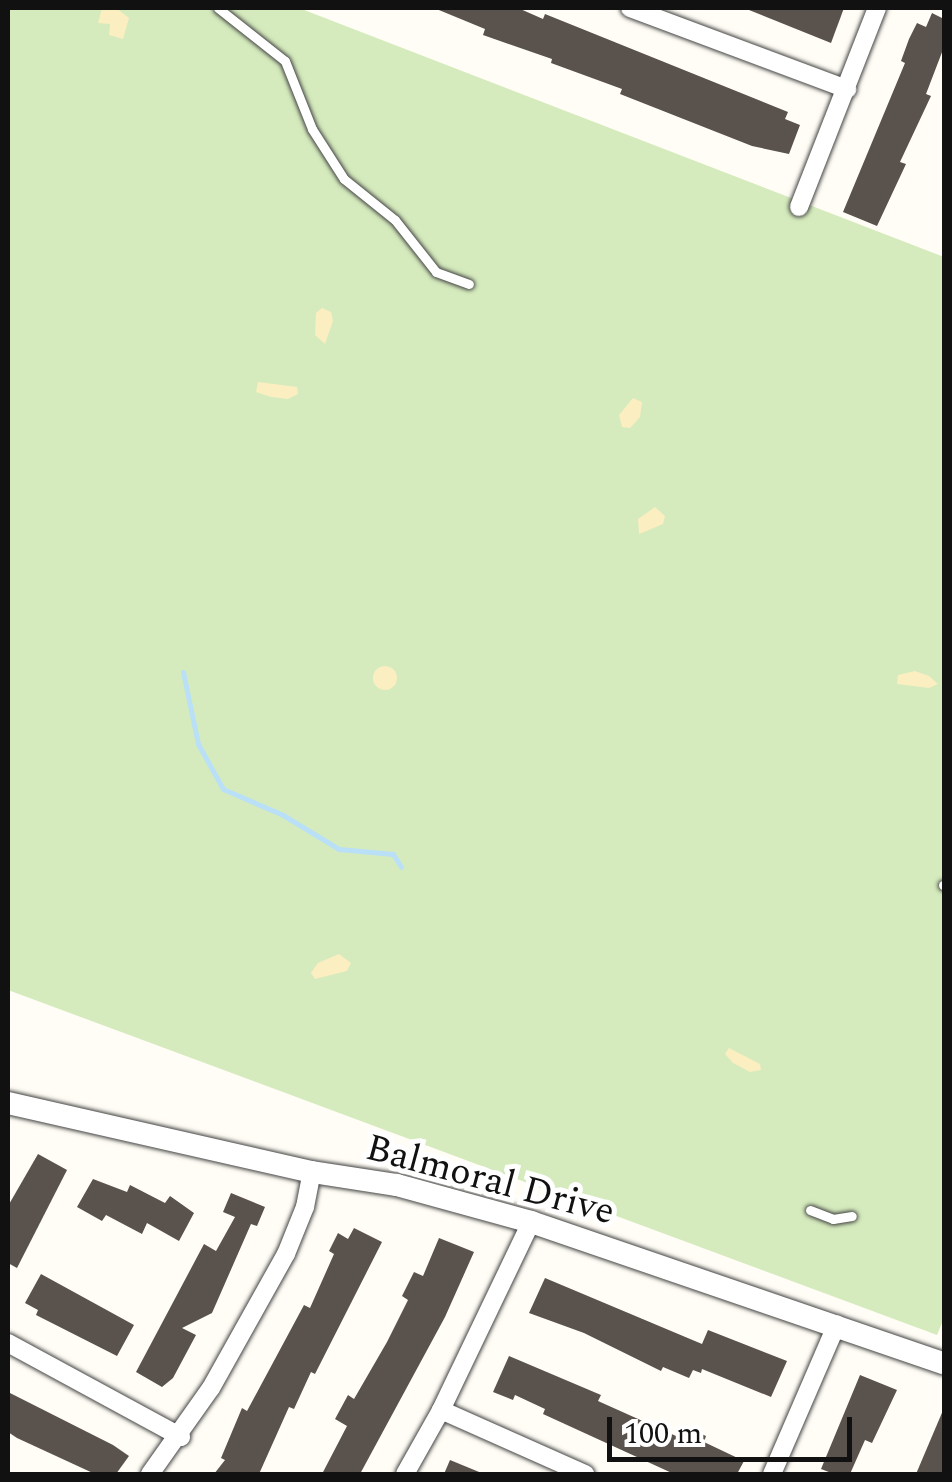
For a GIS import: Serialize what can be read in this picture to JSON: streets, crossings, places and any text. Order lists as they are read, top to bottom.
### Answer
{
  "streets": {
    "street": ["Balmoral Drive"]
  },
  "scale_bar": "100 m"
}
